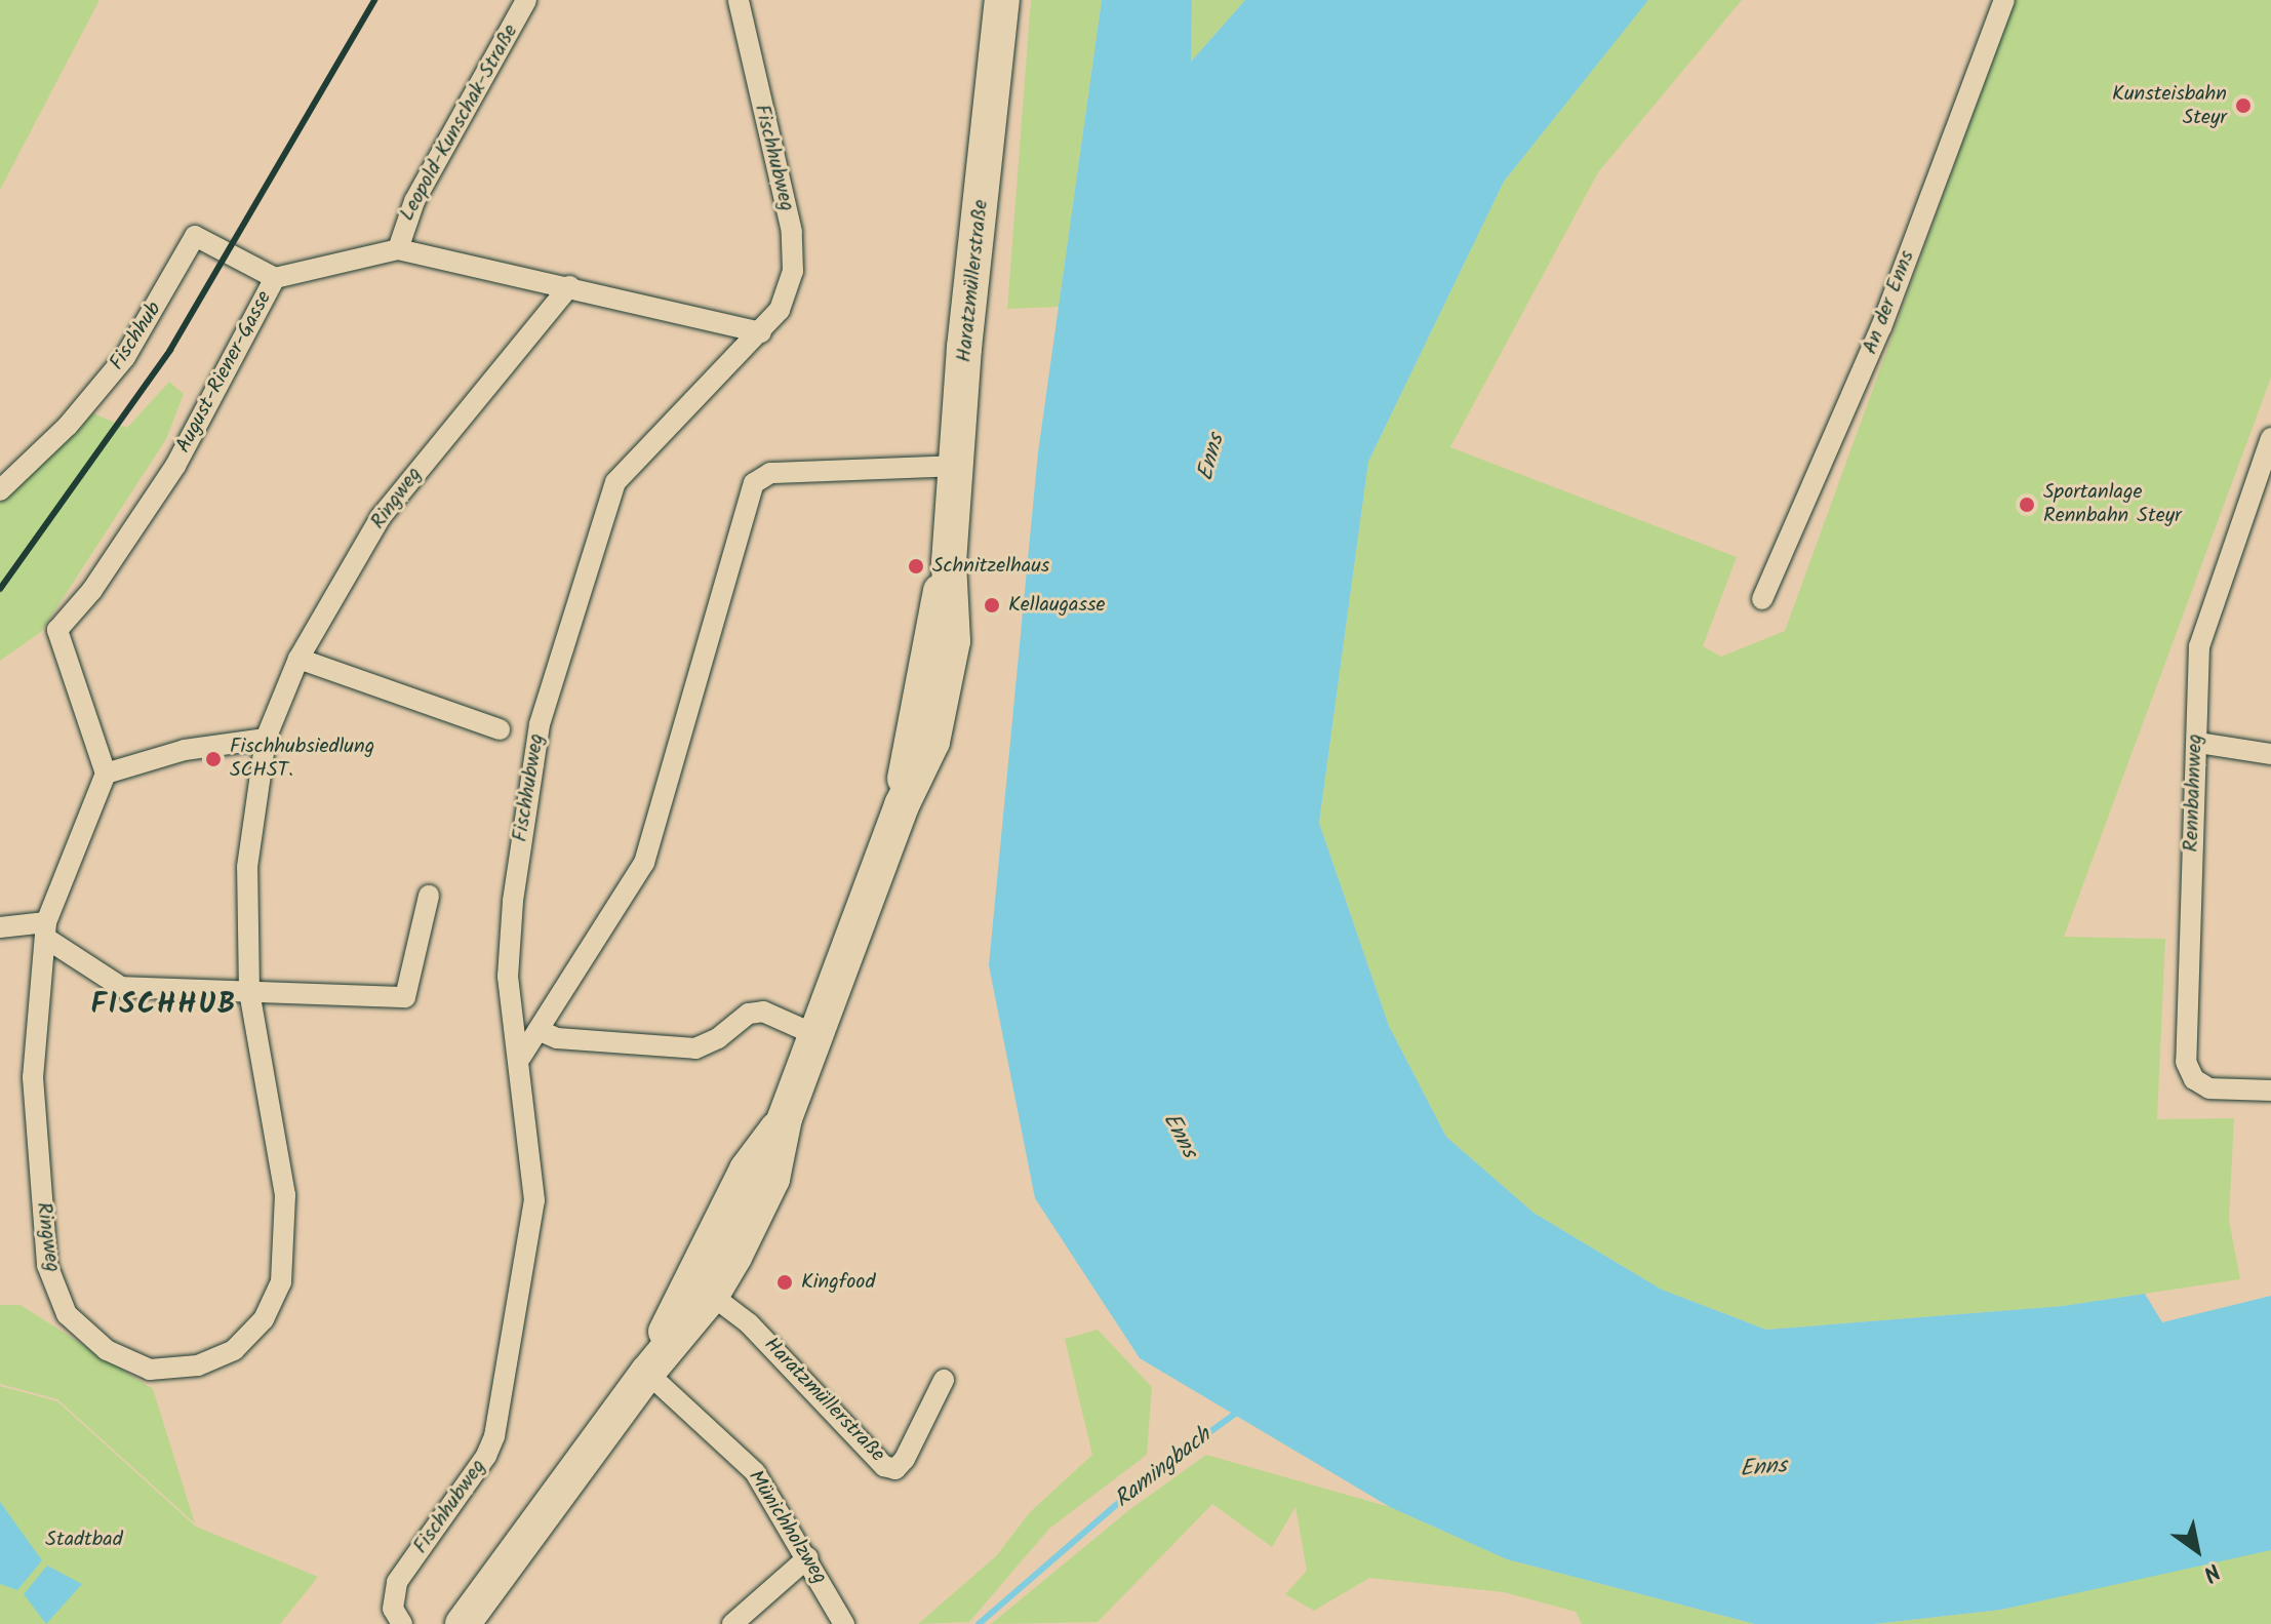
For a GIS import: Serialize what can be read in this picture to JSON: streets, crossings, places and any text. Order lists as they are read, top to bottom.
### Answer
{
  "streets": {
    "main road": ["Haratzmüllerstraße"],
    "street": [
      "Leopold-Kunschak-Straße",
      "Fischhubweg",
      "An der Enns",
      "Fischhub",
      "August-Riener-Gasse",
      "Ringweg",
      "Rennbahnweg",
      "Münichholzweg"
    ]
  },
  "crossings": [
    ["Leopold-Kunschak-Straße", "August-Riener-Gasse"],
    ["Fischhubweg", "August-Riener-Gasse"],
    ["Fischhubweg", "Ringweg"],
    ["Haratzmüllerstraße", "Münichholzweg"],
    ["Fischhub", "August-Riener-Gasse"],
    ["August-Riener-Gasse", "Ringweg"]
  ],
  "districts": ["FISCHHUB"],
  "water": ["Enns", "Ramingbach"],
  "parks": ["Stadtbad"],
  "places": [
    "Kunsteisbahn Steyr",
    "Sportanlage Rennbahn Steyr",
    "Schnitzelhaus",
    "Kellaugasse",
    "Fischhubsiedlung SCHST.",
    "Kingfood"
  ],
  "north": "bottom right"
}
